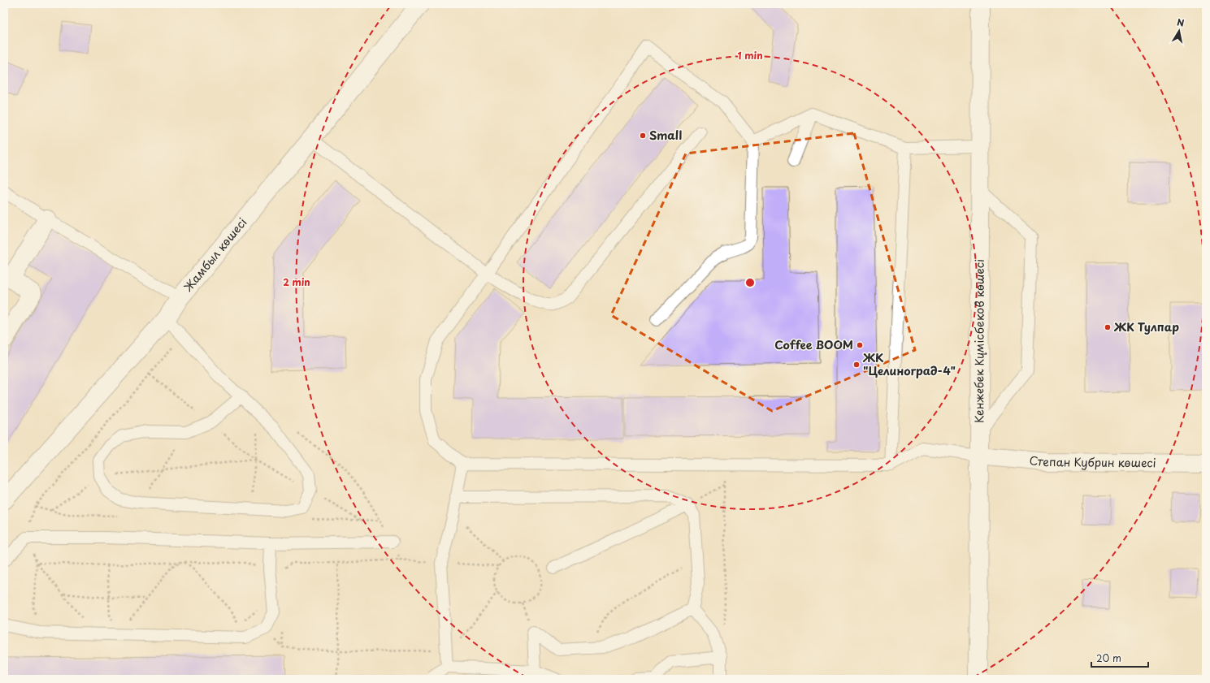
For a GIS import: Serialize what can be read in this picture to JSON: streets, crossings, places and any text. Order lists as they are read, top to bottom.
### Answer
{
  "streets": {
    "street": ["Жамбыл көшесі", "Кенжебек Күмісбеков көшесі", "Степан Кубрин көшесі"]
  },
  "crossings": [
    ["Кенжебек Күмісбеков көшесі", "Степан Кубрин көшесі"]
  ],
  "places": [
    "Small",
    "ЖК Тулпар",
    "Coffee BOOM",
    "ЖК \"Целиноград-4\""
  ],
  "scale_bar": "20 m",
  "north": "top",
  "rings": ["1 min", "2 min"]
}
